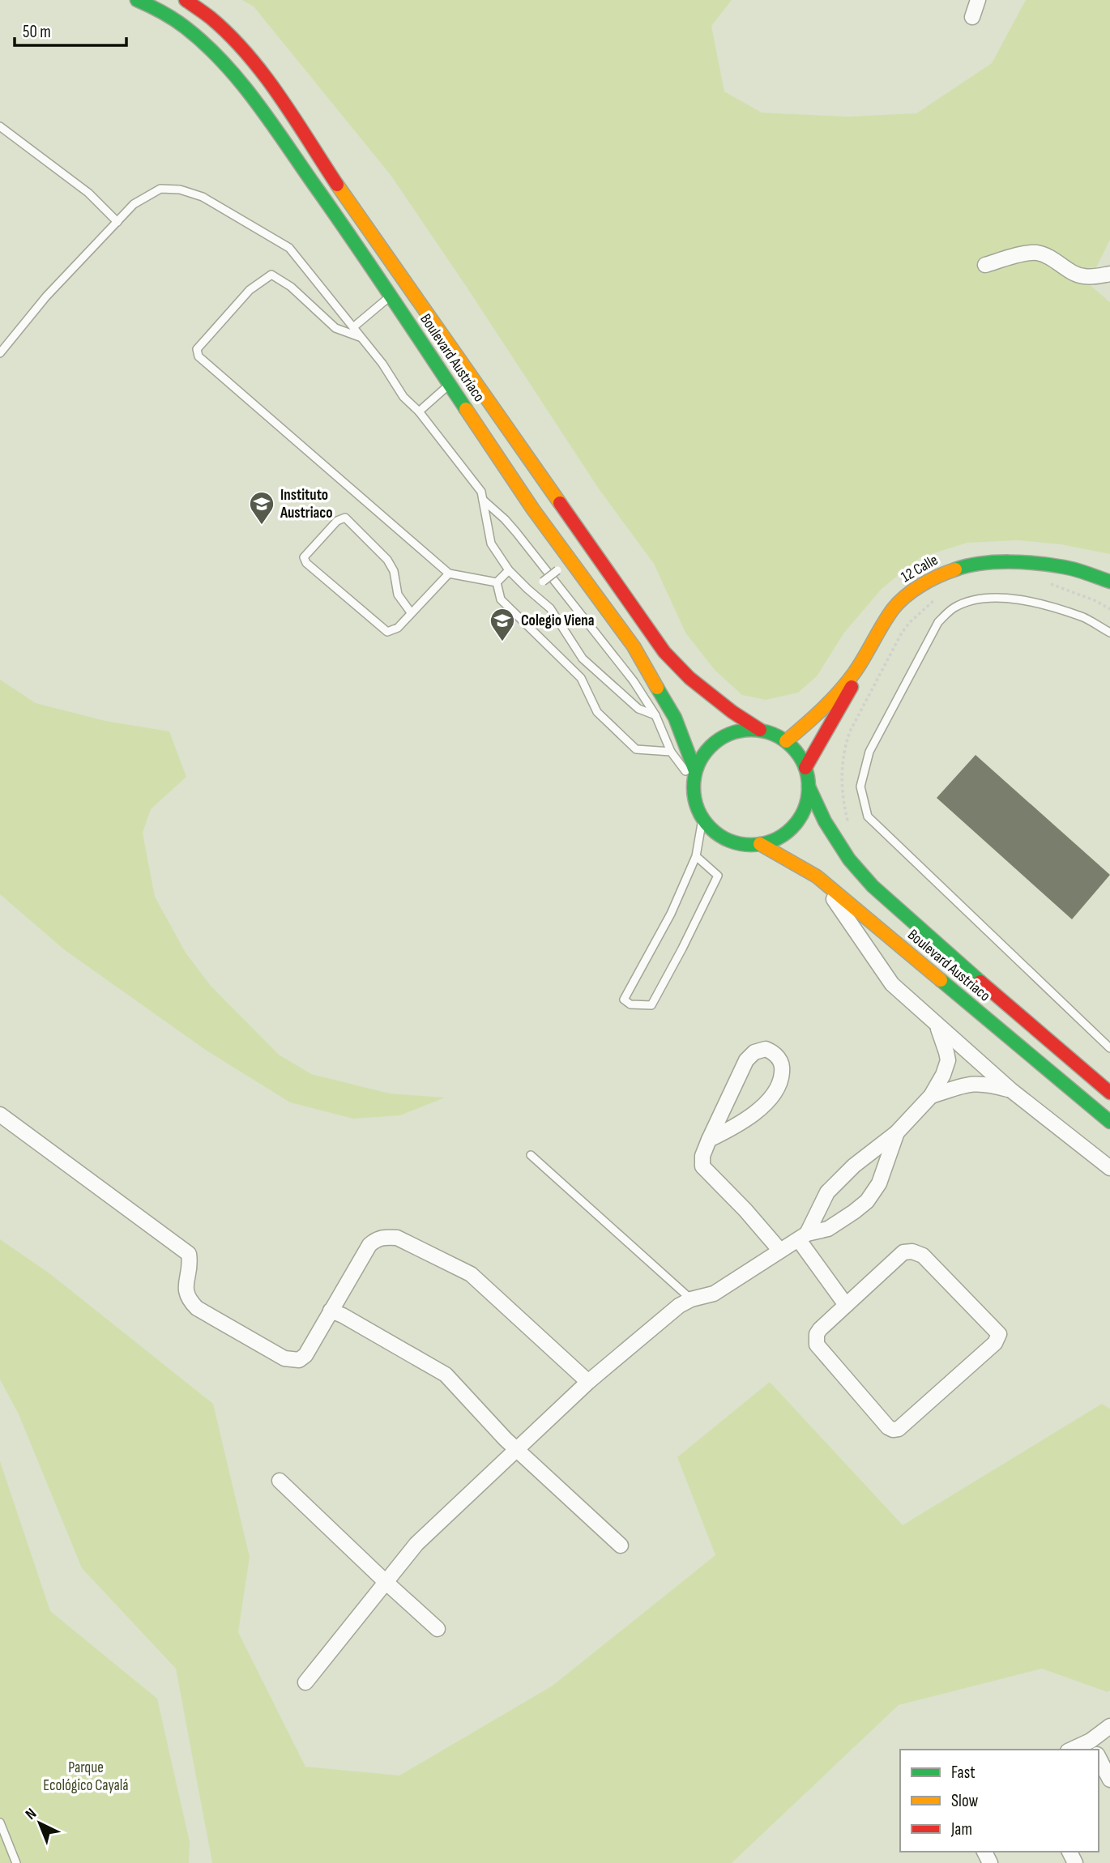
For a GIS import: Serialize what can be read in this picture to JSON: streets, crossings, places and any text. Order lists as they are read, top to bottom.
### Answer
{
  "streets": {
    "main road": ["Boulevard Austríaco", "12 Calle"]
  },
  "crossings": [
    ["Boulevard Austríaco", "12 Calle"]
  ],
  "parks": ["Parque Ecológico Cayalá"],
  "places": {
    "school or university": ["Instituto Austriaco", "Colegio Viena"]
  },
  "legend": ["Fast", "Slow", "Jam"],
  "scale_bar": "50 m",
  "north": "top left"
}
